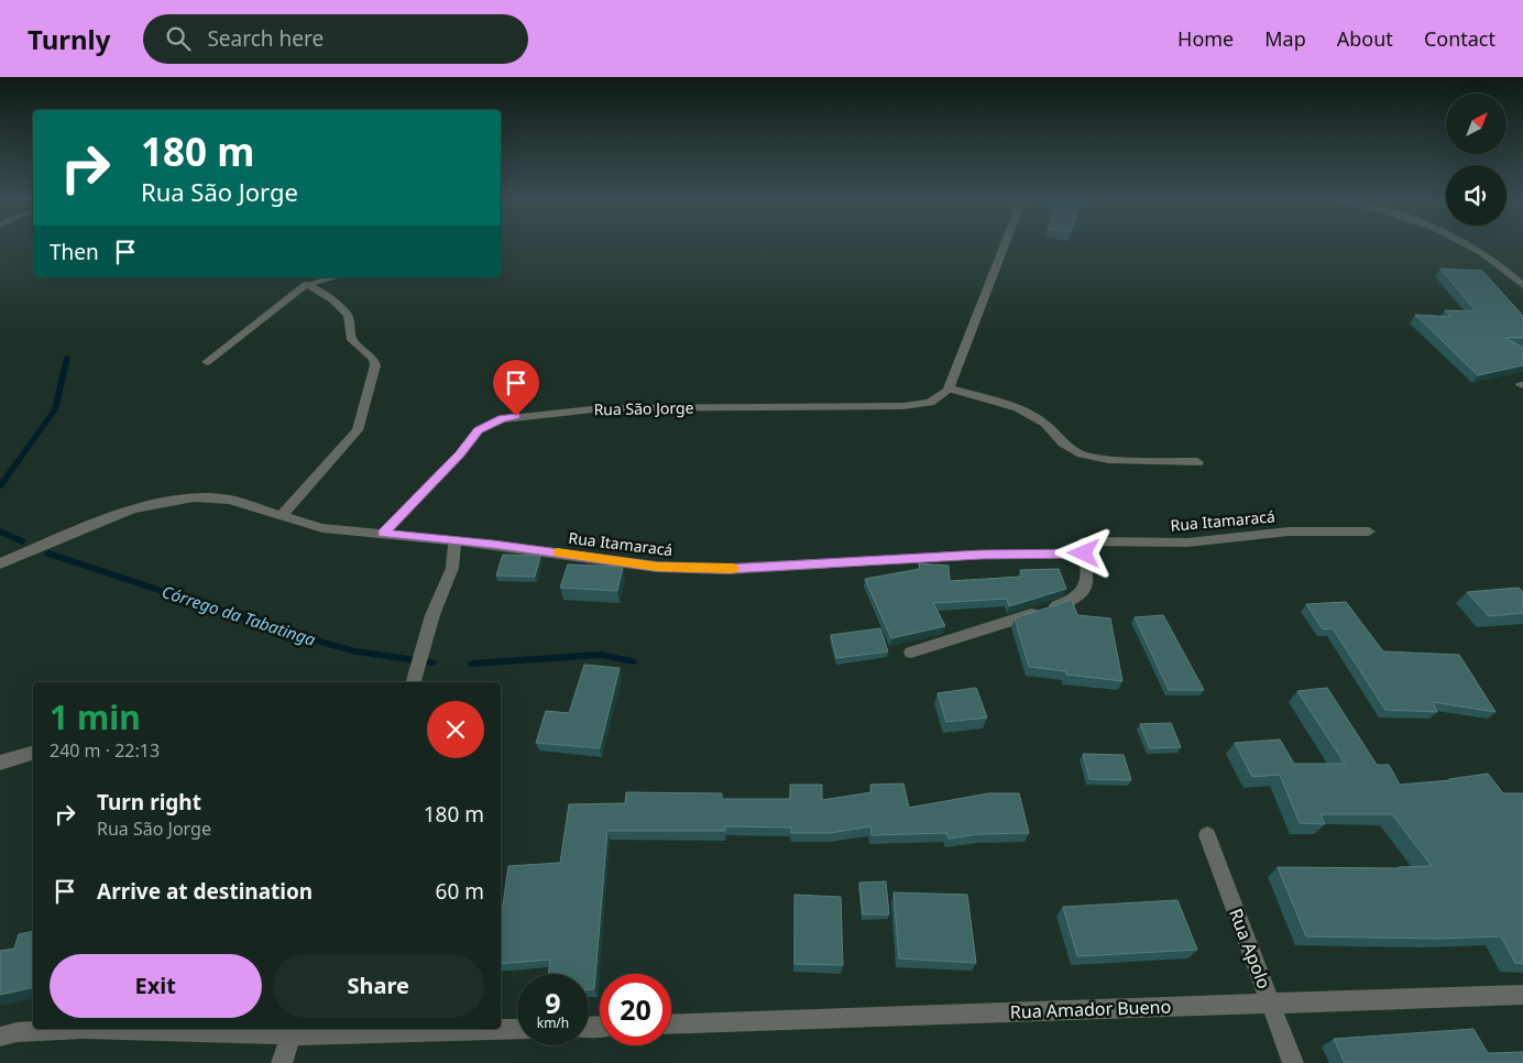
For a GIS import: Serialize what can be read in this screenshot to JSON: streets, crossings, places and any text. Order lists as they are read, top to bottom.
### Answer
{
  "streets": {
    "street": [
      "Rua São Jorge",
      "Rua Itamaracá",
      "Rua Apolo",
      "Rua Amador Bueno"
    ]
  },
  "crossings": [
    ["Rua São Jorge", "Rua Itamaracá"],
    ["Rua Apolo", "Rua Amador Bueno"]
  ],
  "water": ["Córrego da Tabatinga"],
  "north": "top right",
  "page": {
    "header": "Turnly",
    "search": "Search here",
    "nav": [
      "Home",
      "Map",
      "About",
      "Contact"
    ],
    "turn": ["180 m", "Rua São Jorge"],
    "then": "Then",
    "heading": ["1 min", "240 m · 22:13"],
    "list": [
      {
        "name": "Turn right",
        "note": "Rua São Jorge",
        "value": "180 m"
      },
      {
        "name": "Arrive at destination",
        "value": "60 m"
      }
    ],
    "buttons": ["Exit", "Share"],
    "speed": "9 km/h",
    "limit": "20"
  }
}
